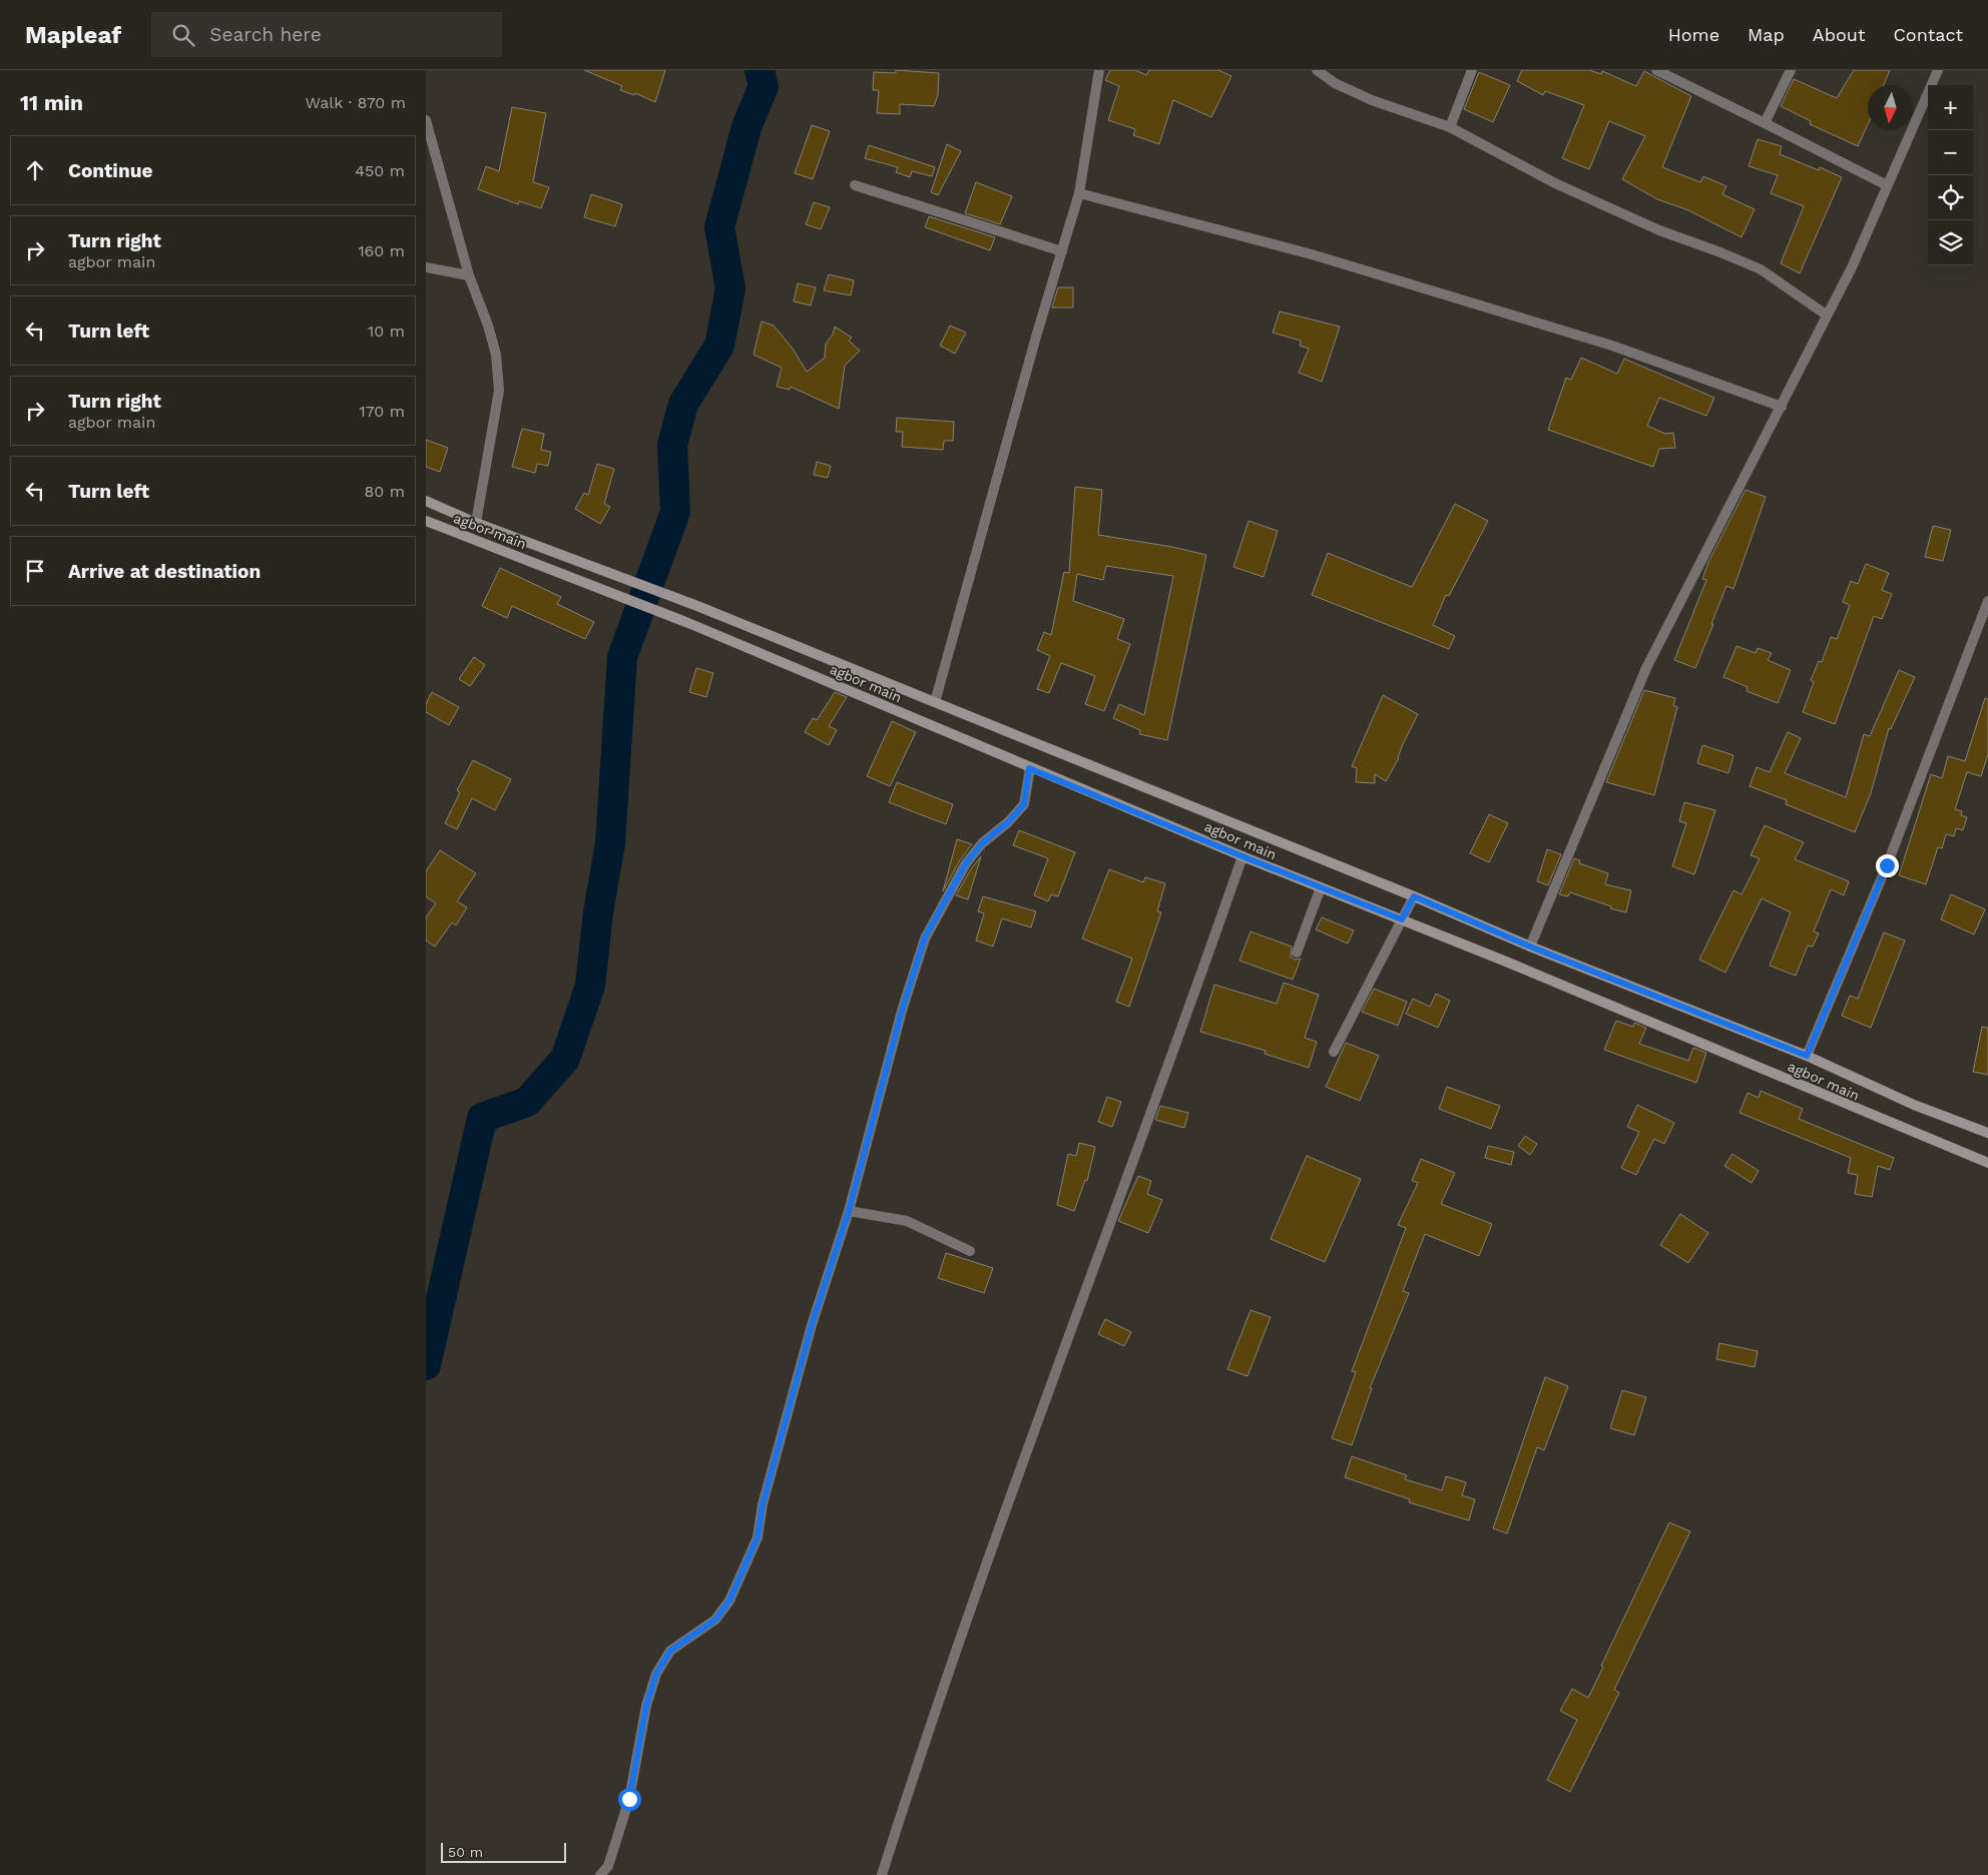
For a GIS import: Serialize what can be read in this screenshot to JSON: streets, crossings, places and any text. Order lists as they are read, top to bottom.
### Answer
{
  "streets": {
    "main road": ["agbor main"]
  },
  "scale_bar": "50 m",
  "north": "bottom",
  "page": {
    "header": "Mapleaf",
    "search": "Search here",
    "nav": [
      "Home",
      "Map",
      "About",
      "Contact"
    ],
    "heading": ["11 min", "Walk · 870 m"],
    "map_buttons": ["+", "−"],
    "list": [
      ["Continue", "450 m"],
      ["Turn right", "agbor main", "160 m"],
      ["Turn left", "10 m"],
      ["Turn right", "agbor main", "170 m"],
      ["Turn left", "80 m"],
      "Arrive at destination"
    ],
    "scale": "50 m"
  }
}
